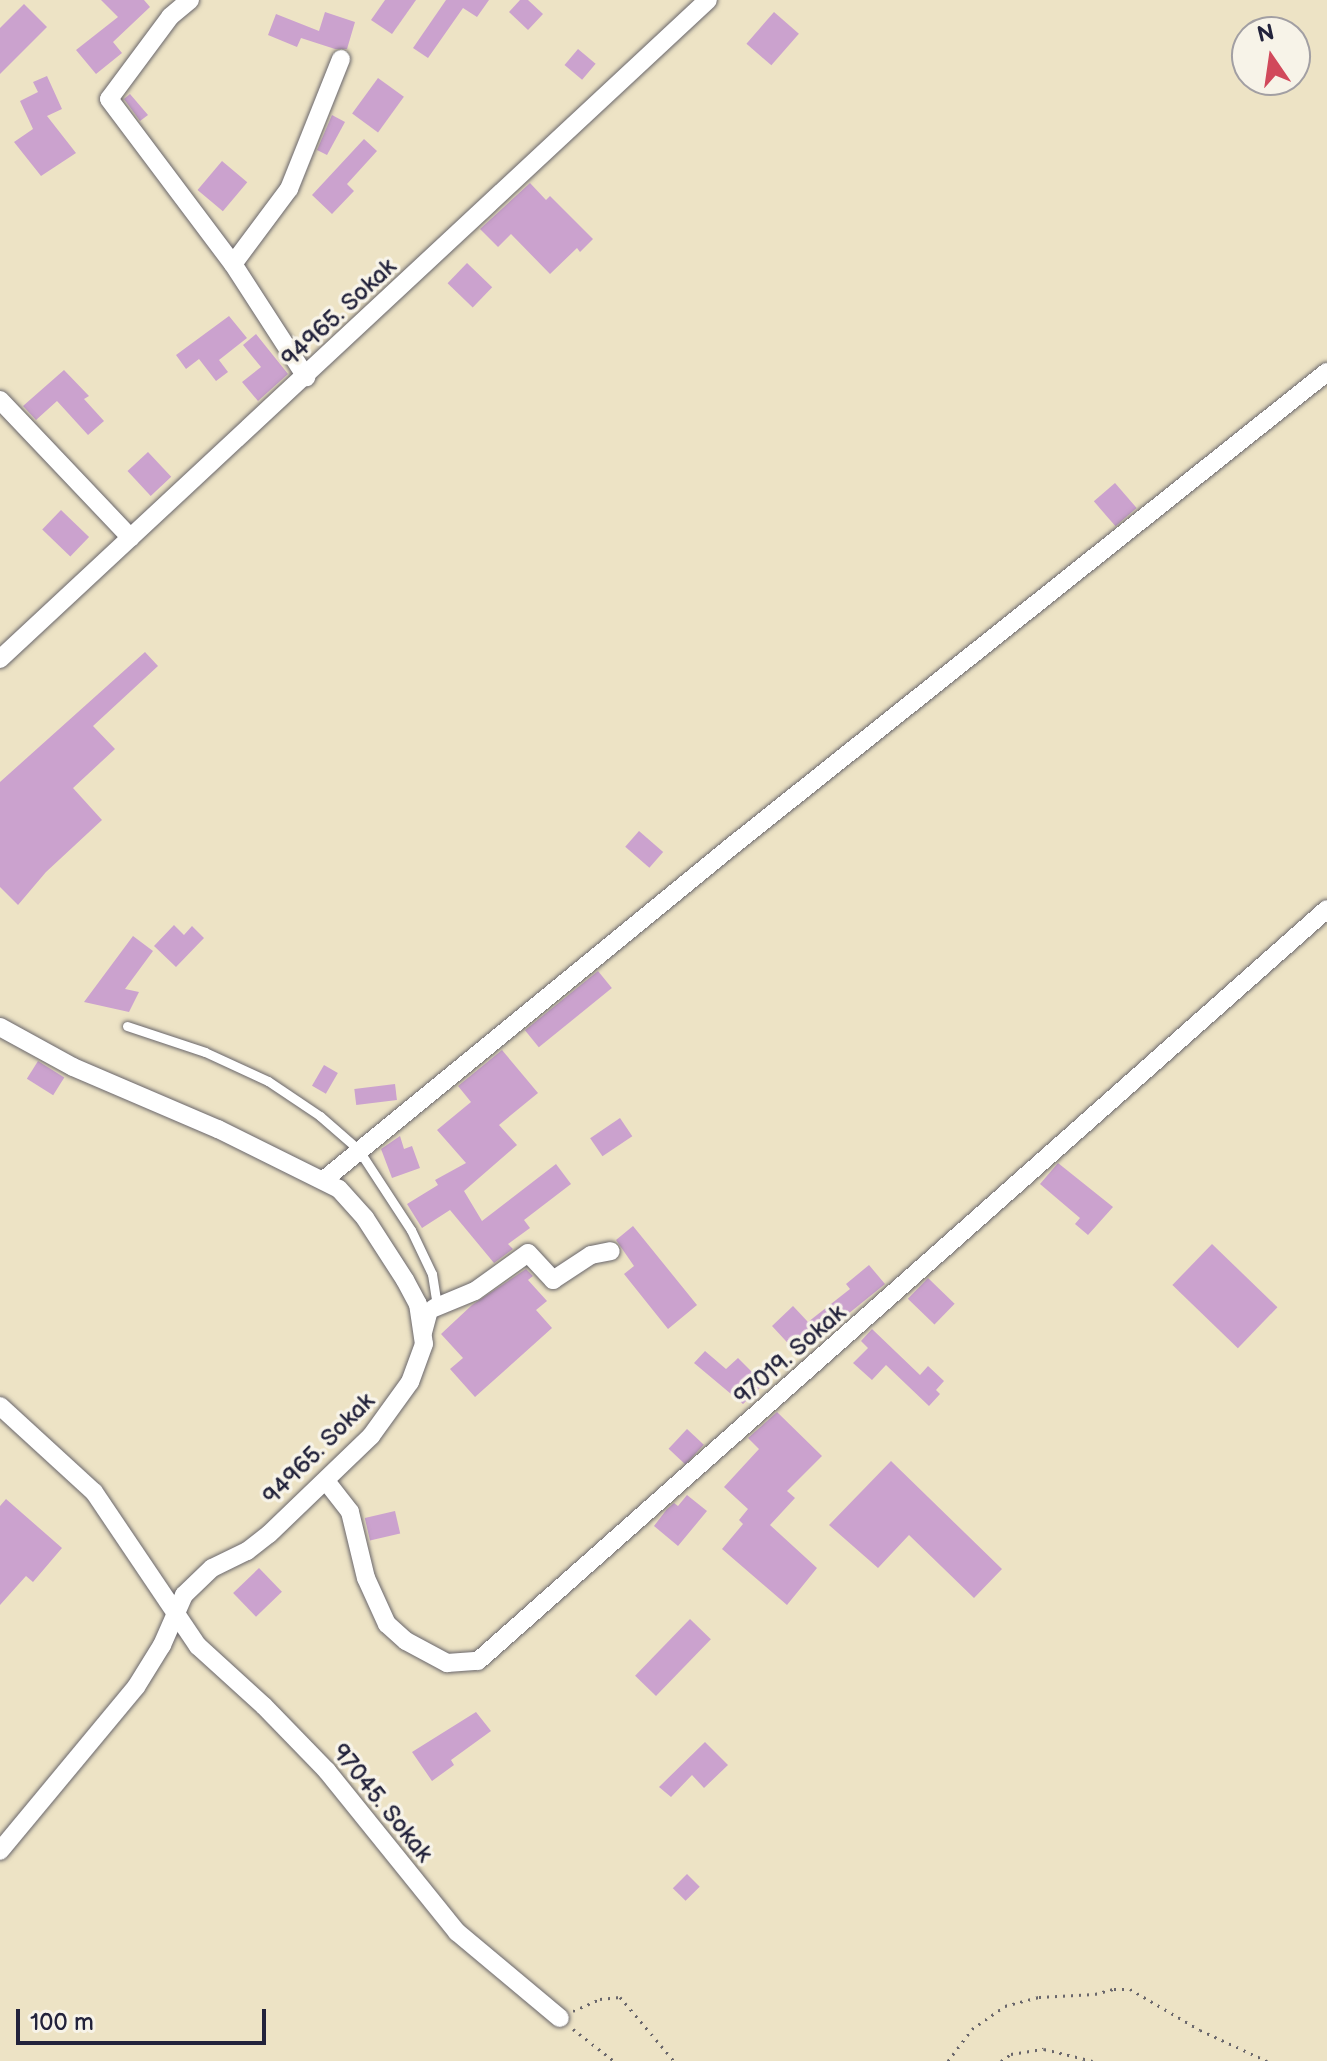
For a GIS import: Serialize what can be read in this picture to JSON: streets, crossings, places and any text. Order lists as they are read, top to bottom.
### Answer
{
  "streets": {
    "street": ["94965. Sokak", "97019. Sokak", "97045. Sokak"]
  },
  "crossings": [
    ["94965. Sokak", "97019. Sokak"],
    ["94965. Sokak", "97045. Sokak"]
  ],
  "scale_bar": "100 m",
  "north": "top"
}
